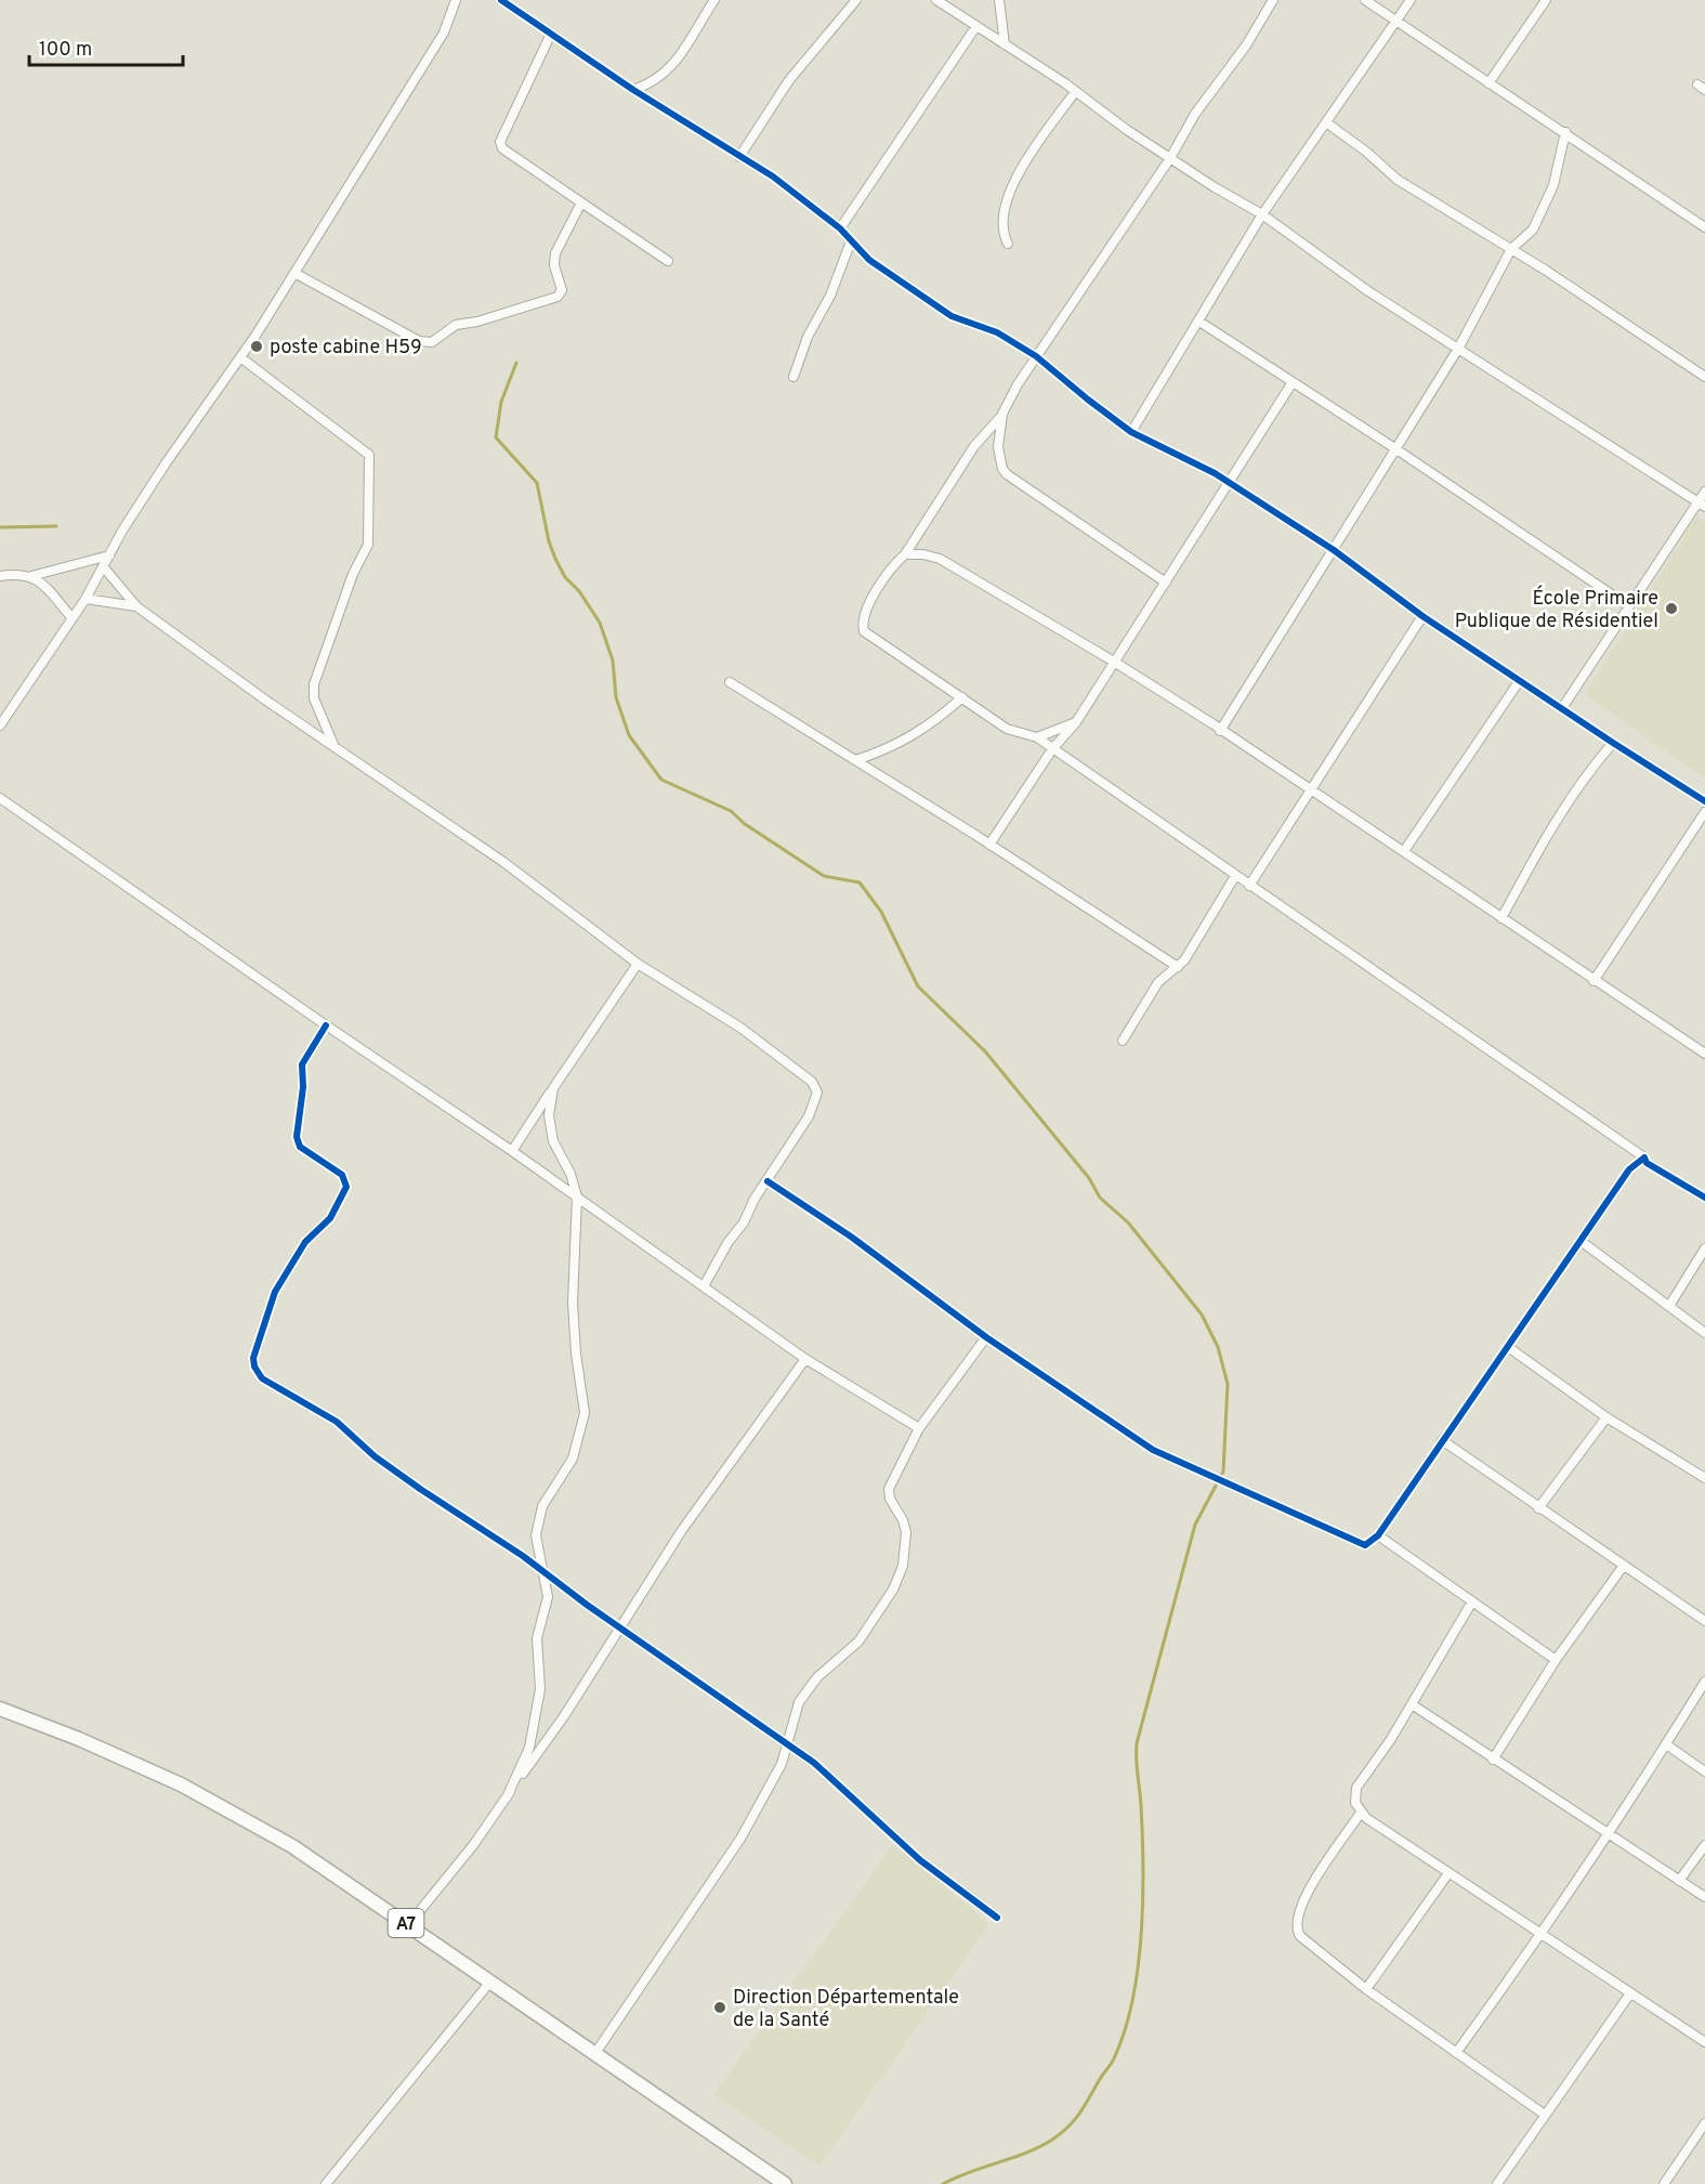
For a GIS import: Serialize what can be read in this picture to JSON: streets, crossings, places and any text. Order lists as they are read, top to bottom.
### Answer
{
  "streets": {
    "highway": ["A7"]
  },
  "places": ["poste cabine H59", "École Primaire Publique de Résidentiel", "Direction Départementale de la Santé"],
  "scale_bar": "100 m"
}
